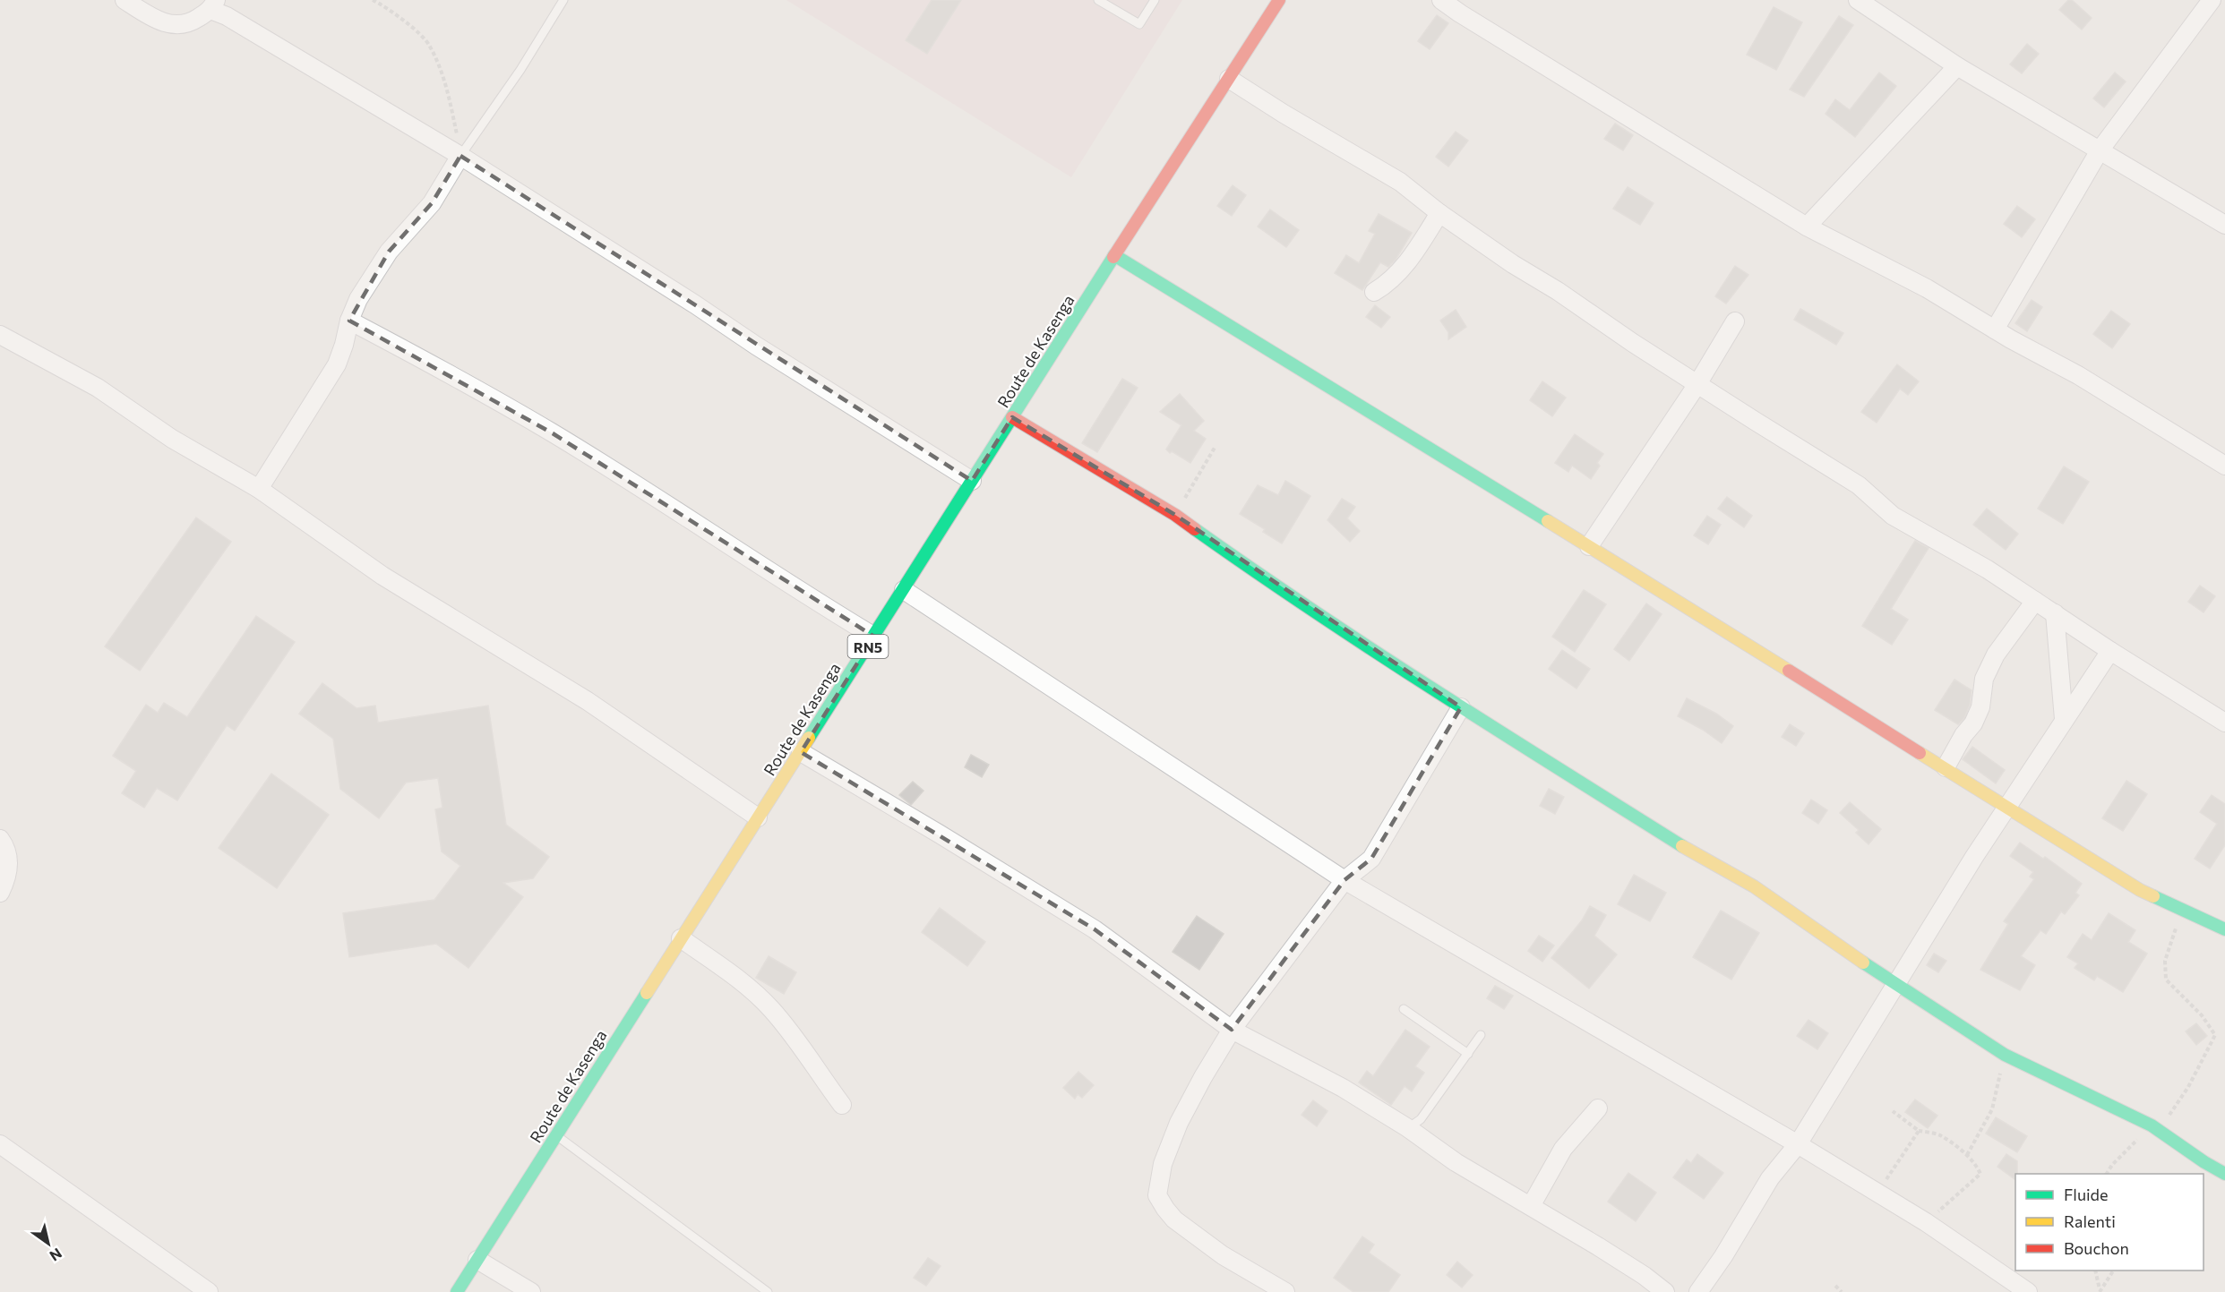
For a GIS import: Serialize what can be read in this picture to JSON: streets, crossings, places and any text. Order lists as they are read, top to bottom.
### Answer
{
  "streets": {
    "main road": ["Route de Kasenga", "RN5"]
  },
  "legend": ["Fluide", "Ralenti", "Bouchon"],
  "north": "bottom right"
}
